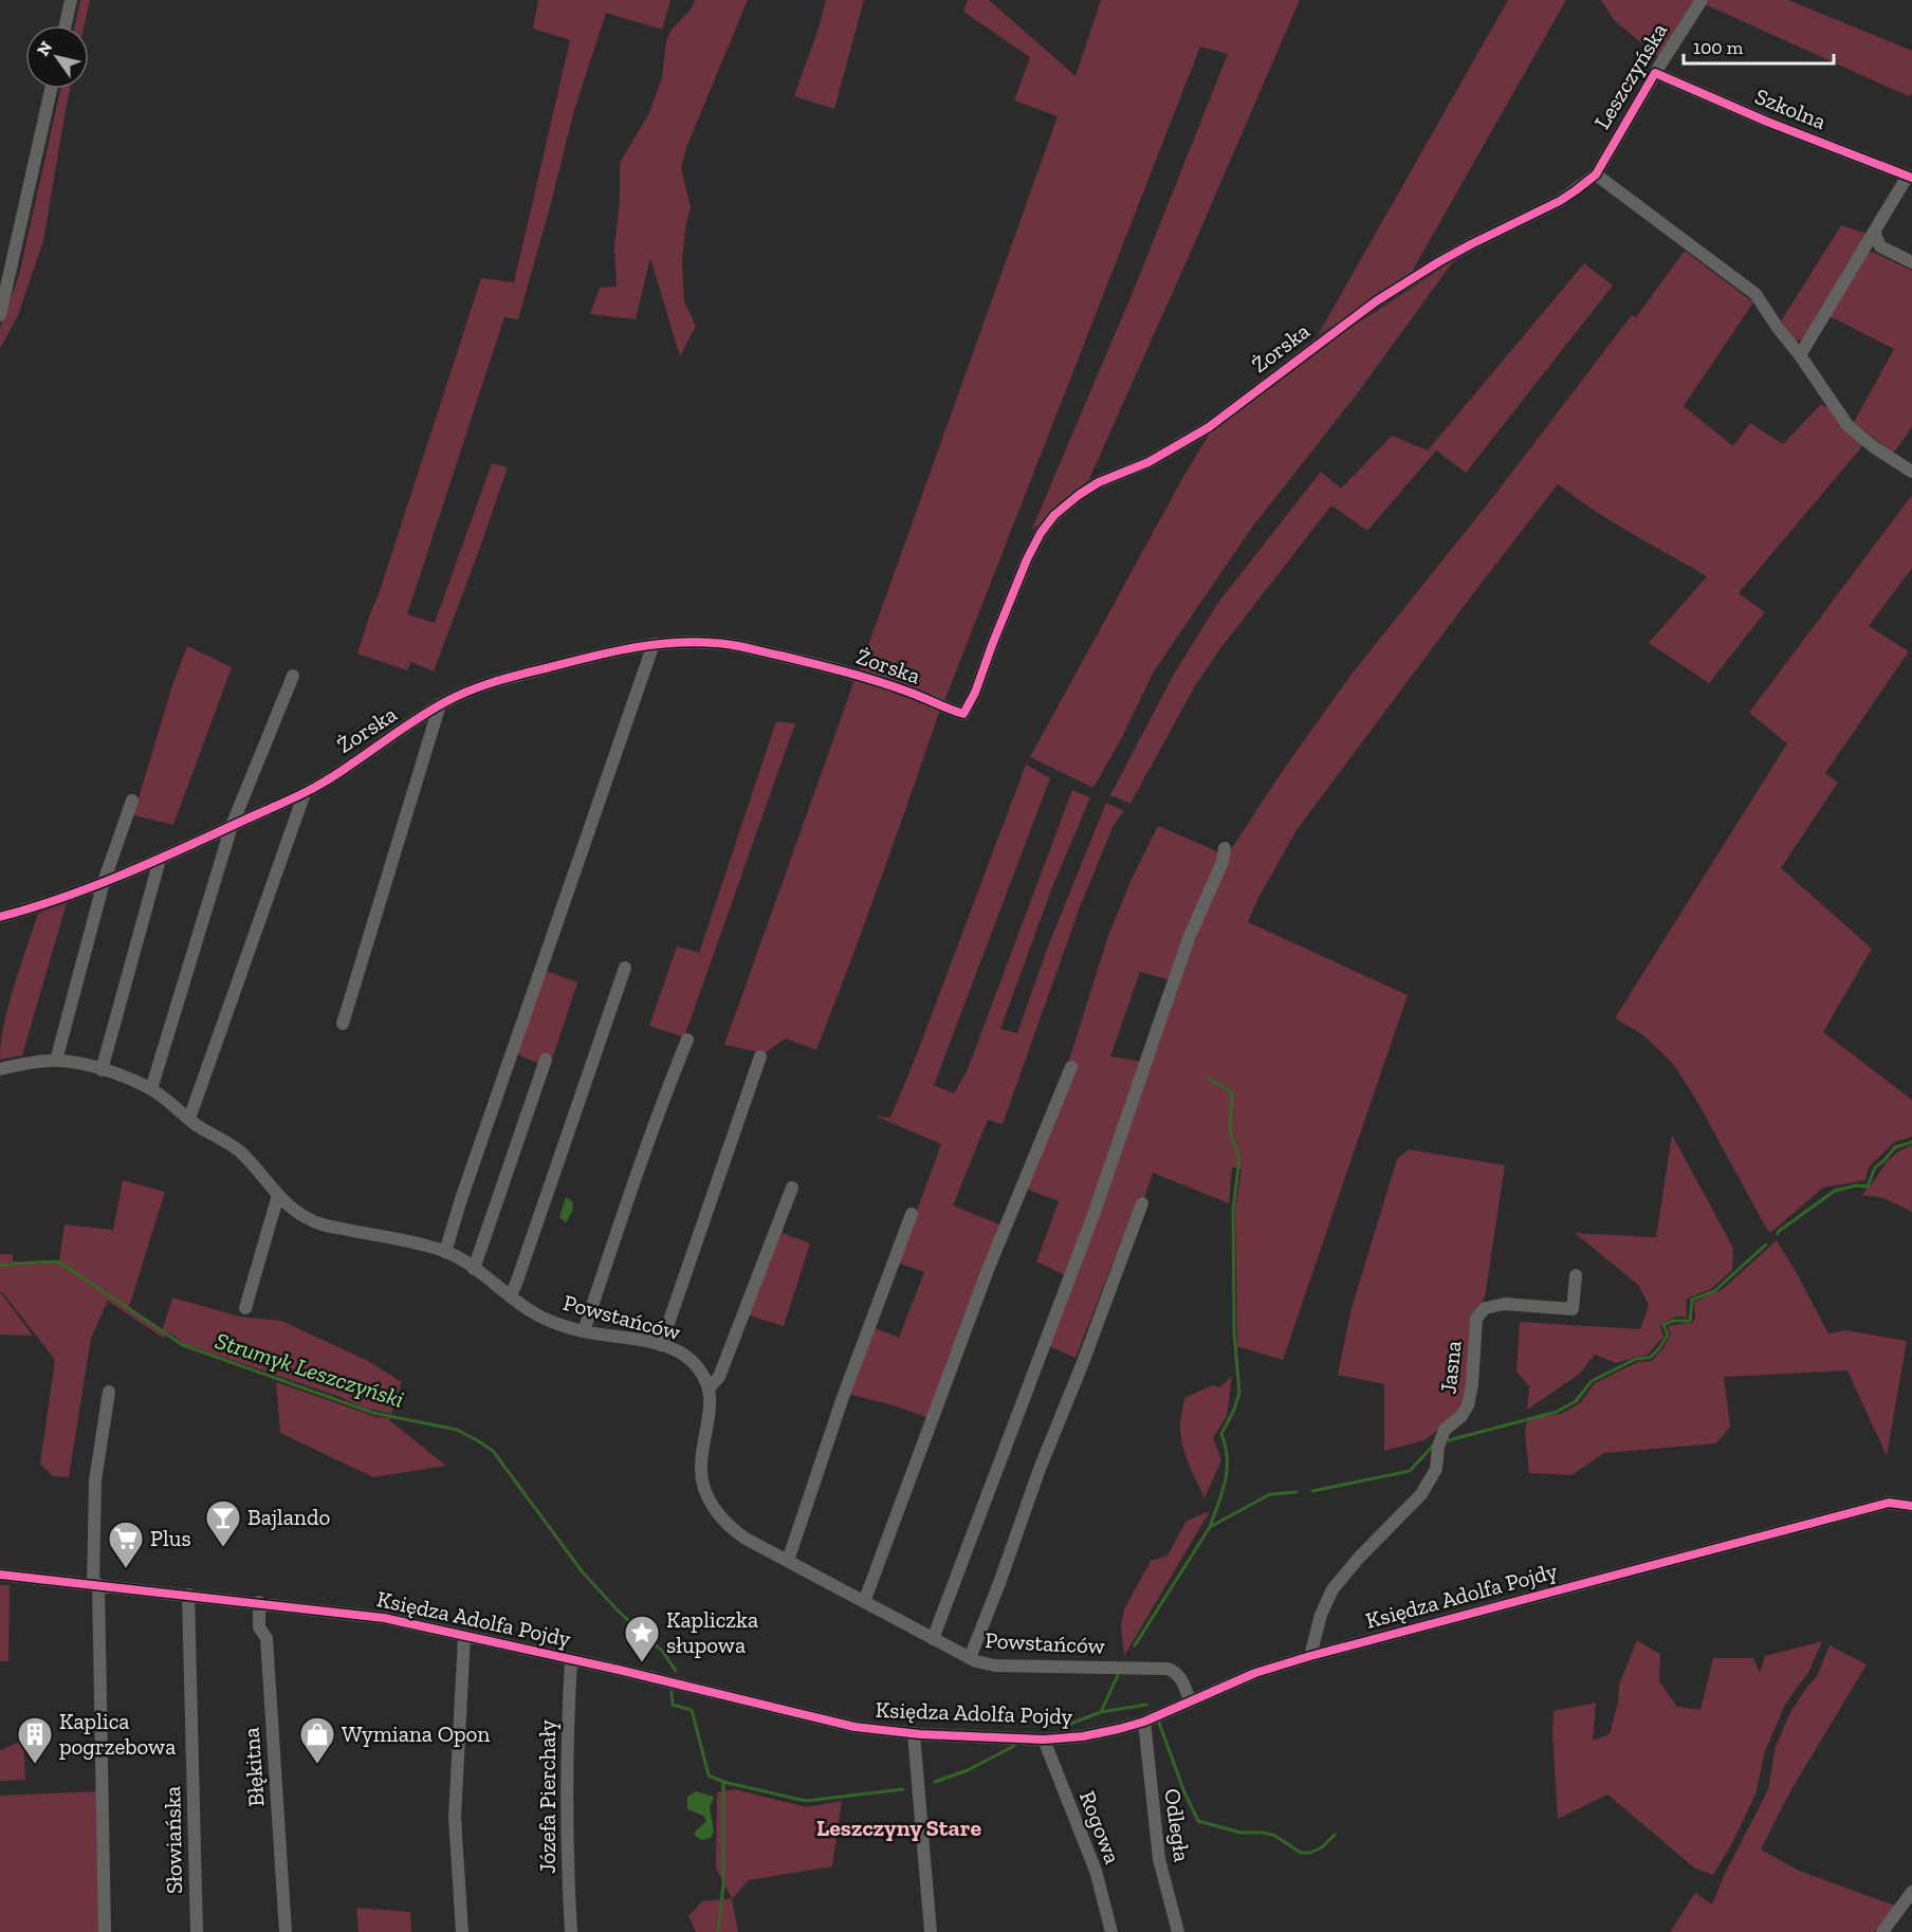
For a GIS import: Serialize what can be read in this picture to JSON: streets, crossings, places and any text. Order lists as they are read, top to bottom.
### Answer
{
  "streets": {
    "street": [
      "Leszczyńska",
      "Szkolna",
      "Żorska",
      "Powstańców",
      "Jasna",
      "Księdza Adolfa Pojdy",
      "Błękitna",
      "Józefa Pierchały",
      "Odległa",
      "Rogowa",
      "Słowiańska"
    ]
  },
  "crossings": [
    ["Leszczyńska", "Szkolna"],
    ["Leszczyńska", "Żorska"],
    ["Powstańców", "Księdza Adolfa Pojdy"],
    ["Jasna", "Księdza Adolfa Pojdy"],
    ["Księdza Adolfa Pojdy", "Błękitna"],
    ["Księdza Adolfa Pojdy", "Józefa Pierchały"],
    ["Księdza Adolfa Pojdy", "Odległa"],
    ["Księdza Adolfa Pojdy", "Rogowa"],
    ["Księdza Adolfa Pojdy", "Słowiańska"]
  ],
  "districts": ["Leszczyny Stare"],
  "water": ["Strumyk Leszczyński"],
  "places": {
    "bar": ["Bajlando"],
    "supermarket": ["Plus"],
    "place": ["Kapliczka słupowa"],
    "building": ["Kaplica pogrzebowa"],
    "shop": ["Wymiana Opon"]
  },
  "scale_bar": "100 m",
  "north": "top left"
}
